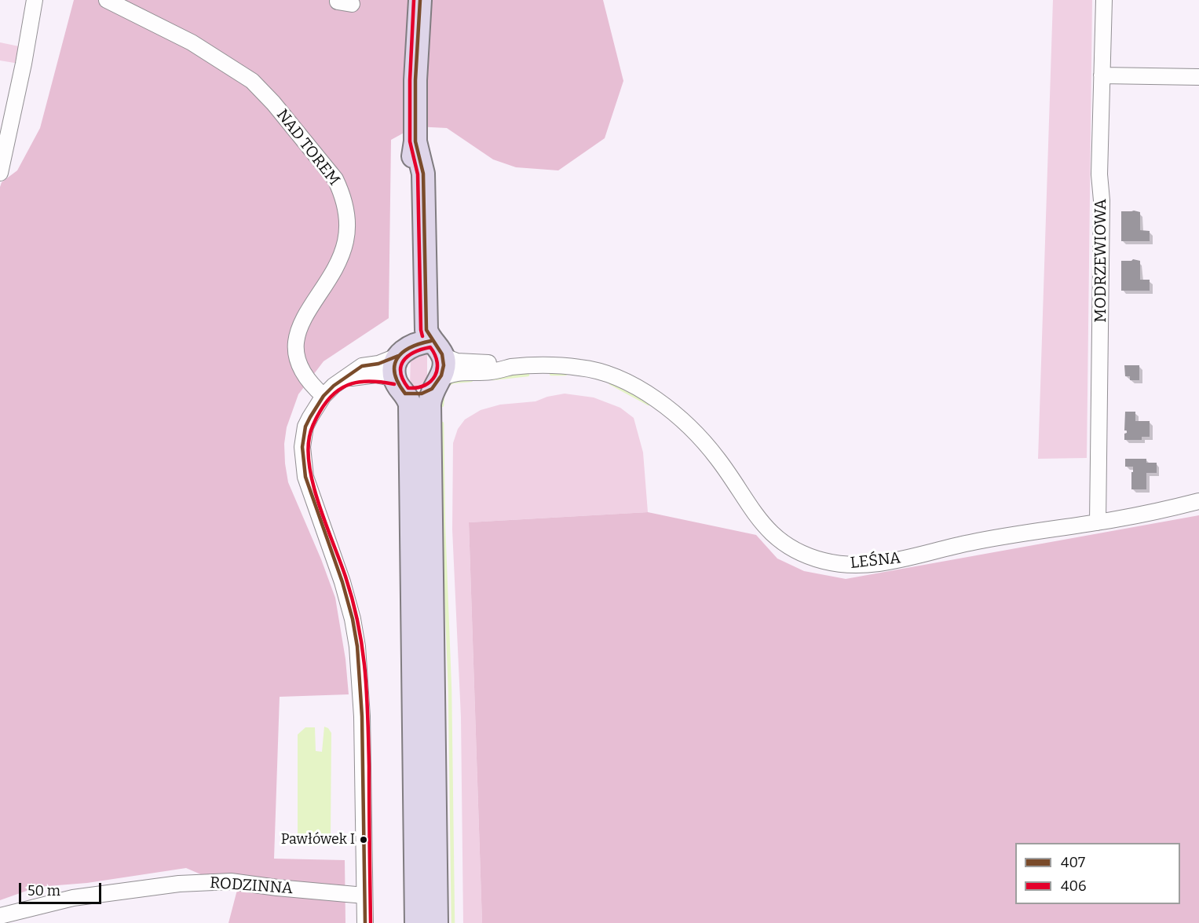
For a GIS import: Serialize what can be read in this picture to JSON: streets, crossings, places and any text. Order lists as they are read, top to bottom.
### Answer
{
  "streets": {
    "street": [
      "NAD TOREM",
      "MODRZEWIOWA",
      "LEŚNA",
      "RODZINNA"
    ]
  },
  "crossings": [
    ["MODRZEWIOWA", "LEŚNA"]
  ],
  "places": ["Pawłówek I"],
  "lines": ["transit line 407", "transit line 406"],
  "legend": ["407", "406"],
  "scale_bar": "50 m"
}
